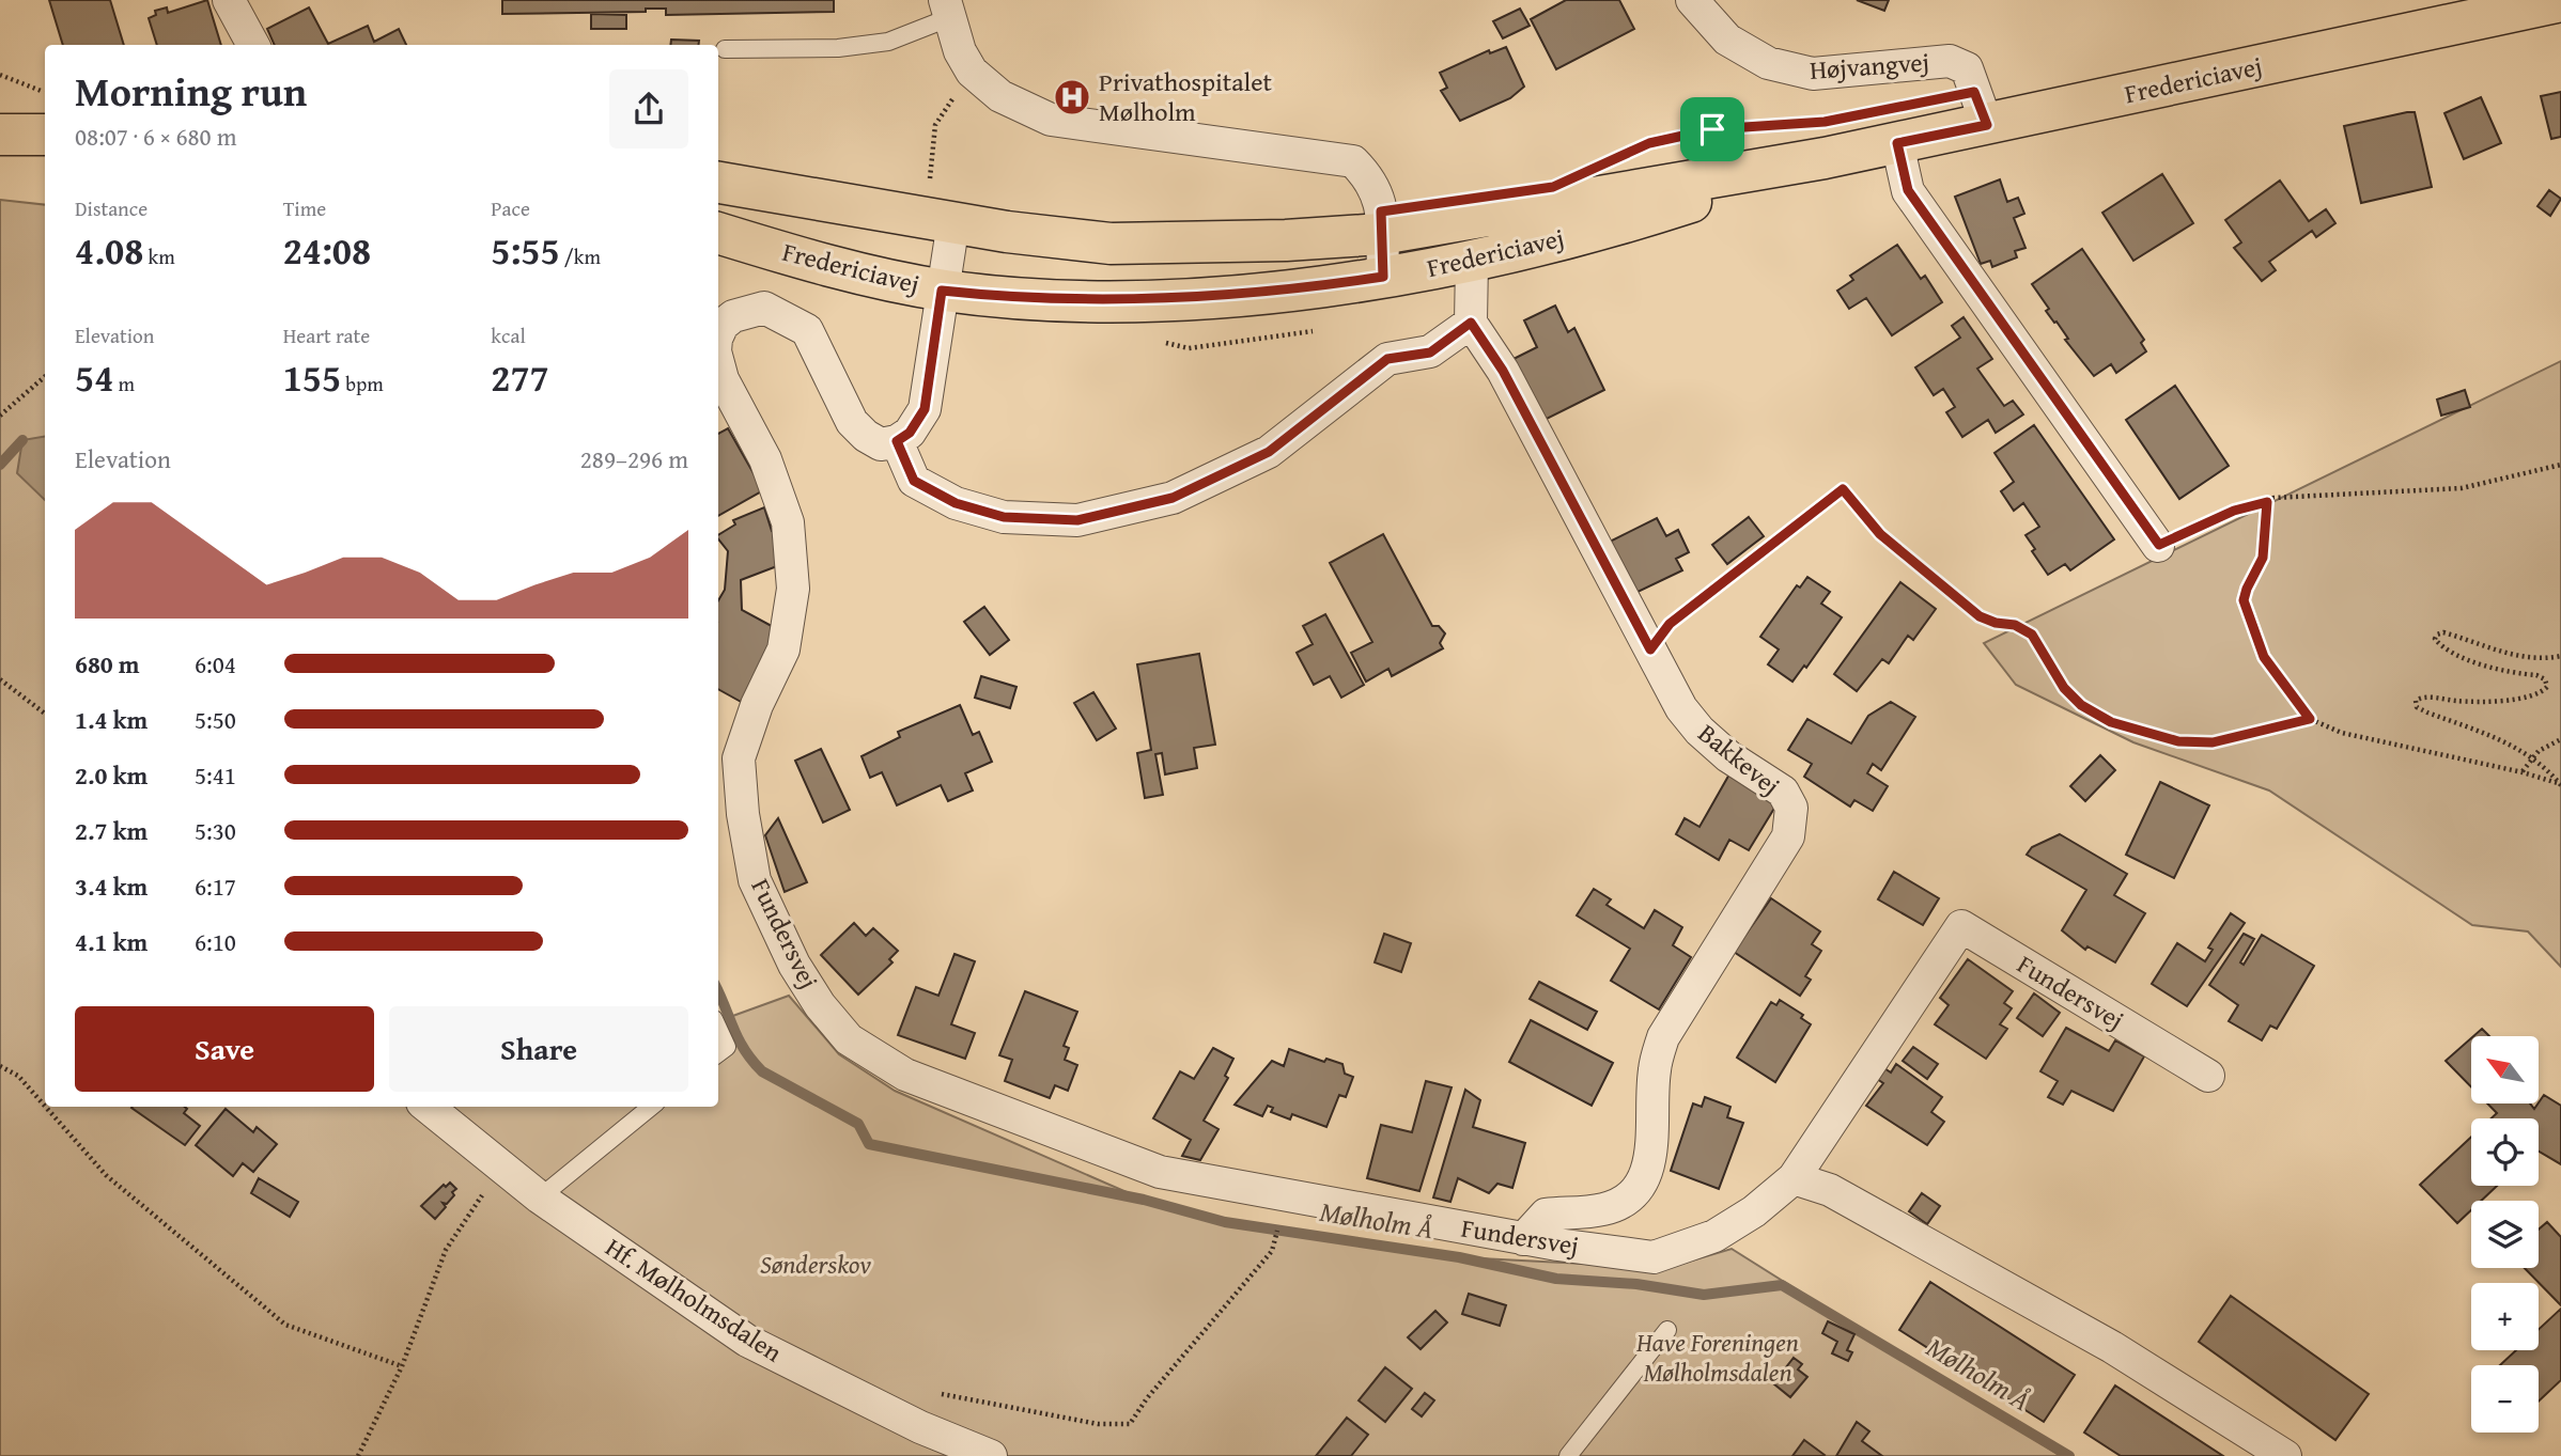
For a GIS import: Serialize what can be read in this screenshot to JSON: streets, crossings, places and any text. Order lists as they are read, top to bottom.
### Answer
{
  "streets": {
    "main road": ["Fredericiavej"],
    "street": [
      "Højvangvej",
      "Bakkevej",
      "Fundersvej",
      "Hf. Mølholmsdalen"
    ]
  },
  "crossings": [
    ["Højvangvej", "Fredericiavej"],
    ["Bakkevej", "Fundersvej"]
  ],
  "water": ["Mølholm Å"],
  "parks": ["Sønderskov", "Have Foreningen Mølholmsdalen"],
  "places": {
    "hospital": ["Privathospitalet Mølholm"]
  },
  "north": "top left",
  "page": {
    "heading": ["Morning run", "08:07 · 6 × 680 m"],
    "stats": [
      ["Distance", "4.08 km"],
      ["Time", "24:08"],
      ["Pace", "5:55 /km"],
      ["Elevation", "54 m"],
      ["Heart rate", "155 bpm"],
      ["kcal", "277"]
    ],
    "chart": ["Elevation", "289–296 m"],
    "list": [
      {
        "name": "680 m",
        "note": "6:04"
      },
      {
        "name": "1.4 km",
        "note": "5:50"
      },
      {
        "name": "2.0 km",
        "note": "5:41"
      },
      {
        "name": "2.7 km",
        "note": "5:30"
      },
      {
        "name": "3.4 km",
        "note": "6:17"
      },
      {
        "name": "4.1 km",
        "note": "6:10"
      }
    ],
    "buttons": ["Save", "Share"],
    "map_buttons": ["+", "−"]
  }
}
